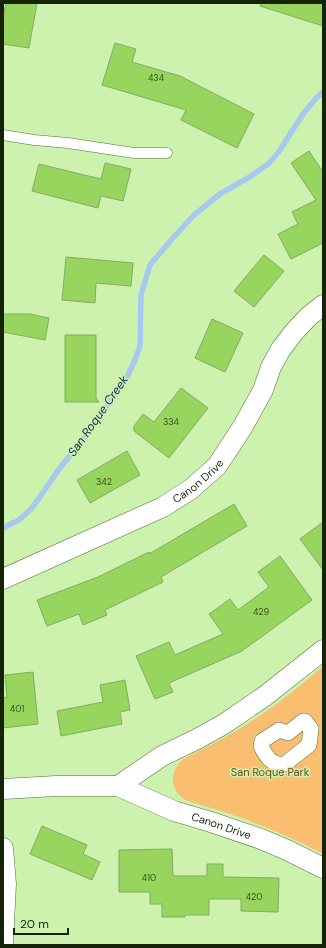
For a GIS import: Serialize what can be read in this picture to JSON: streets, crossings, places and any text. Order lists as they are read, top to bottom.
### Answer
{
  "streets": {
    "street": ["Canon Drive"]
  },
  "water": ["San Roque Creek"],
  "parks": ["San Roque Park"],
  "house_numbers": [
    "434",
    "334",
    "342",
    "429",
    "401",
    "410",
    "420"
  ],
  "scale_bar": "20 m"
}
